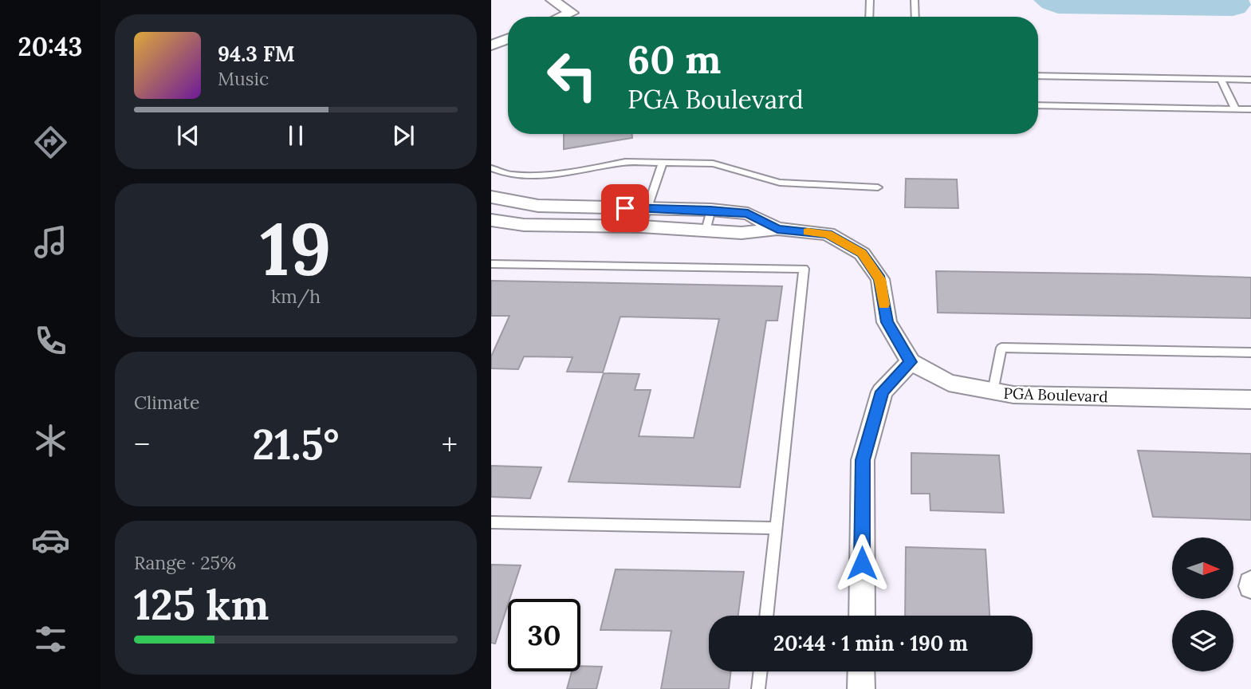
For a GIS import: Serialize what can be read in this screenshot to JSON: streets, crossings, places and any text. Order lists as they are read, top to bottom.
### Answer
{
  "streets": {
    "street": ["PGA Boulevard"]
  },
  "north": "right",
  "page": {
    "tabs": "20:43",
    "turn": ["60 m", "PGA Boulevard"],
    "song": ["94.3 FM", "Music"],
    "tile": [
      ["19", "km/h"],
      "Climate",
      ["Range · 25%", "125 km"]
    ],
    "heat": ["−", "21.5°", "+"],
    "limit": "30",
    "trip": "20:44 · 1 min · 190 m"
  }
}
